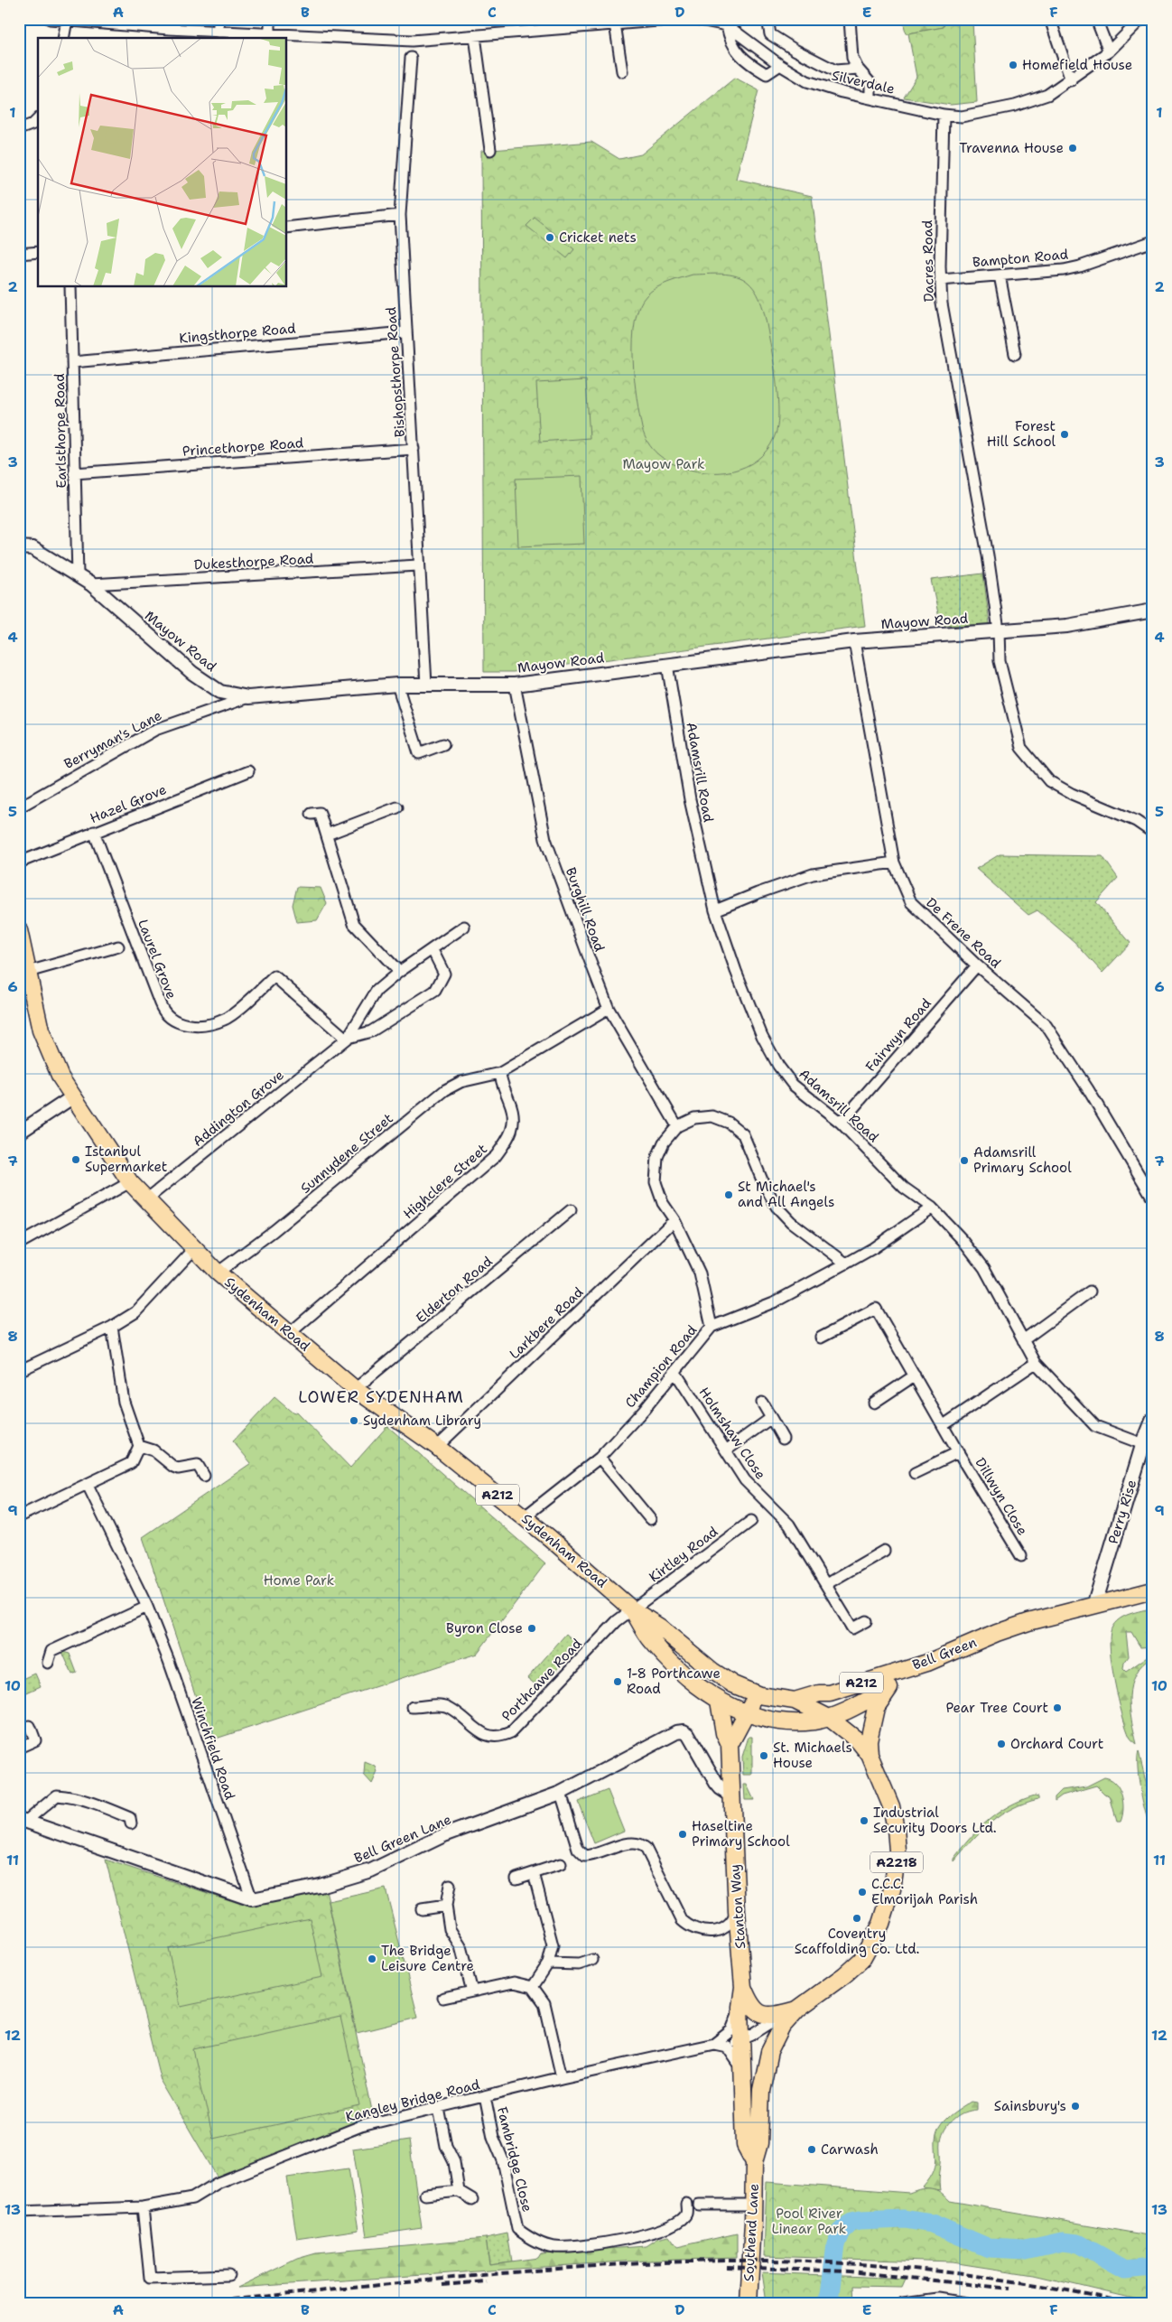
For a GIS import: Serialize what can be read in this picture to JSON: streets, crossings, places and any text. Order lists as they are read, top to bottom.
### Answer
{
  "streets": {
    "main road": [
      "Sydenham Road",
      "A212",
      "Perry Rise",
      "Bell Green",
      "A2218",
      "Stanton Way",
      "Southend Lane"
    ],
    "street": [
      "Silverdale",
      "Bampton Road",
      "Dacres Road",
      "Kingsthorpe Road",
      "Bishopsthorpe Road",
      "Earlsthorpe Road",
      "Princethorpe Road",
      "Dukesthorpe Road",
      "Mayow Road",
      "Berryman's Lane",
      "Adamsrill Road",
      "Hazel Grove",
      "Burghill Road",
      "De Frene Road",
      "Laurel Grove",
      "Fairwyn Road",
      "Addington Grove",
      "Sunnydene Street",
      "Highclere Street",
      "Elderton Road",
      "Larkbere Road",
      "Champion Road",
      "Holmshaw Close",
      "Dillwyn Close",
      "Kirtley Road",
      "Porthcawe Road",
      "Winchfield Road",
      "Bell Green Lane",
      "Kangley Bridge Road",
      "Fambridge Close"
    ]
  },
  "crossings": [
    ["Silverdale", "Dacres Road"],
    ["Bampton Road", "Dacres Road"],
    ["Dacres Road", "Mayow Road"],
    ["Kingsthorpe Road", "Bishopsthorpe Road"],
    ["Kingsthorpe Road", "Earlsthorpe Road"],
    ["Bishopsthorpe Road", "Princethorpe Road"],
    ["Bishopsthorpe Road", "Dukesthorpe Road"],
    ["Bishopsthorpe Road", "Mayow Road"],
    ["Earlsthorpe Road", "Princethorpe Road"],
    ["Earlsthorpe Road", "Mayow Road"],
    ["Dukesthorpe Road", "Mayow Road"],
    ["Mayow Road", "Berryman's Lane"],
    ["Mayow Road", "Adamsrill Road"],
    ["Mayow Road", "Burghill Road"],
    ["Mayow Road", "De Frene Road"],
    ["Adamsrill Road", "Fairwyn Road"],
    ["Adamsrill Road", "Champion Road"],
    ["Adamsrill Road", "Perry Rise"],
    ["Hazel Grove", "Laurel Grove"],
    ["De Frene Road", "Fairwyn Road"],
    ["Laurel Grove", "Addington Grove"],
    ["Addington Grove", "Sydenham Road"],
    ["Sunnydene Street", "Highclere Street"],
    ["Sunnydene Street", "Sydenham Road"],
    ["Highclere Street", "Sydenham Road"],
    ["Elderton Road", "Sydenham Road"],
    ["Sydenham Road", "Larkbere Road"],
    ["Sydenham Road", "Champion Road"],
    ["Sydenham Road", "A212"],
    ["Sydenham Road", "Kirtley Road"],
    ["Sydenham Road", "Porthcawe Road"],
    ["Sydenham Road", "Stanton Way"],
    ["Sydenham Road", "Southend Lane"],
    ["Champion Road", "Holmshaw Close"],
    ["A212", "Perry Rise"],
    ["A212", "Bell Green"],
    ["A212", "Stanton Way"],
    ["A212", "Southend Lane"],
    ["Perry Rise", "Bell Green"],
    ["Kirtley Road", "Porthcawe Road"],
    ["Bell Green", "Southend Lane"],
    ["Winchfield Road", "Bell Green Lane"],
    ["Bell Green Lane", "Stanton Way"],
    ["Stanton Way", "Kangley Bridge Road"],
    ["Stanton Way", "Southend Lane"],
    ["Kangley Bridge Road", "Fambridge Close"],
    ["Kangley Bridge Road", "Southend Lane"]
  ],
  "districts": ["LOWER SYDENHAM"],
  "parks": ["Mayow Park", "Home Park", "Pool River Linear Park"],
  "places": [
    "Homefield House",
    "Travenna House",
    "Cricket nets",
    "Forest Hill School",
    "Istanbul Supermarket",
    "Adamsrill Primary School",
    "St Michael's and All Angels",
    "Sydenham Library",
    "Byron Close",
    "1-8 Porthcawe Road",
    "Pear Tree Court",
    "Orchard Court",
    "St. Michaels House",
    "Industrial Security Doors Ltd.",
    "Haseltine Primary School",
    "C.C.C. Elmorijah Parish",
    "Coventry Scaffolding Co. Ltd.",
    "The Bridge Leisure Centre",
    "Sainsbury's",
    "Carwash"
  ],
  "grid": {
    "columns": [
      "A",
      "B",
      "C",
      "D",
      "E",
      "F"
    ],
    "rows": [
      "1",
      "2",
      "3",
      "4",
      "5",
      "6",
      "7",
      "8",
      "9",
      "10",
      "11",
      "12",
      "13"
    ]
  }
}
